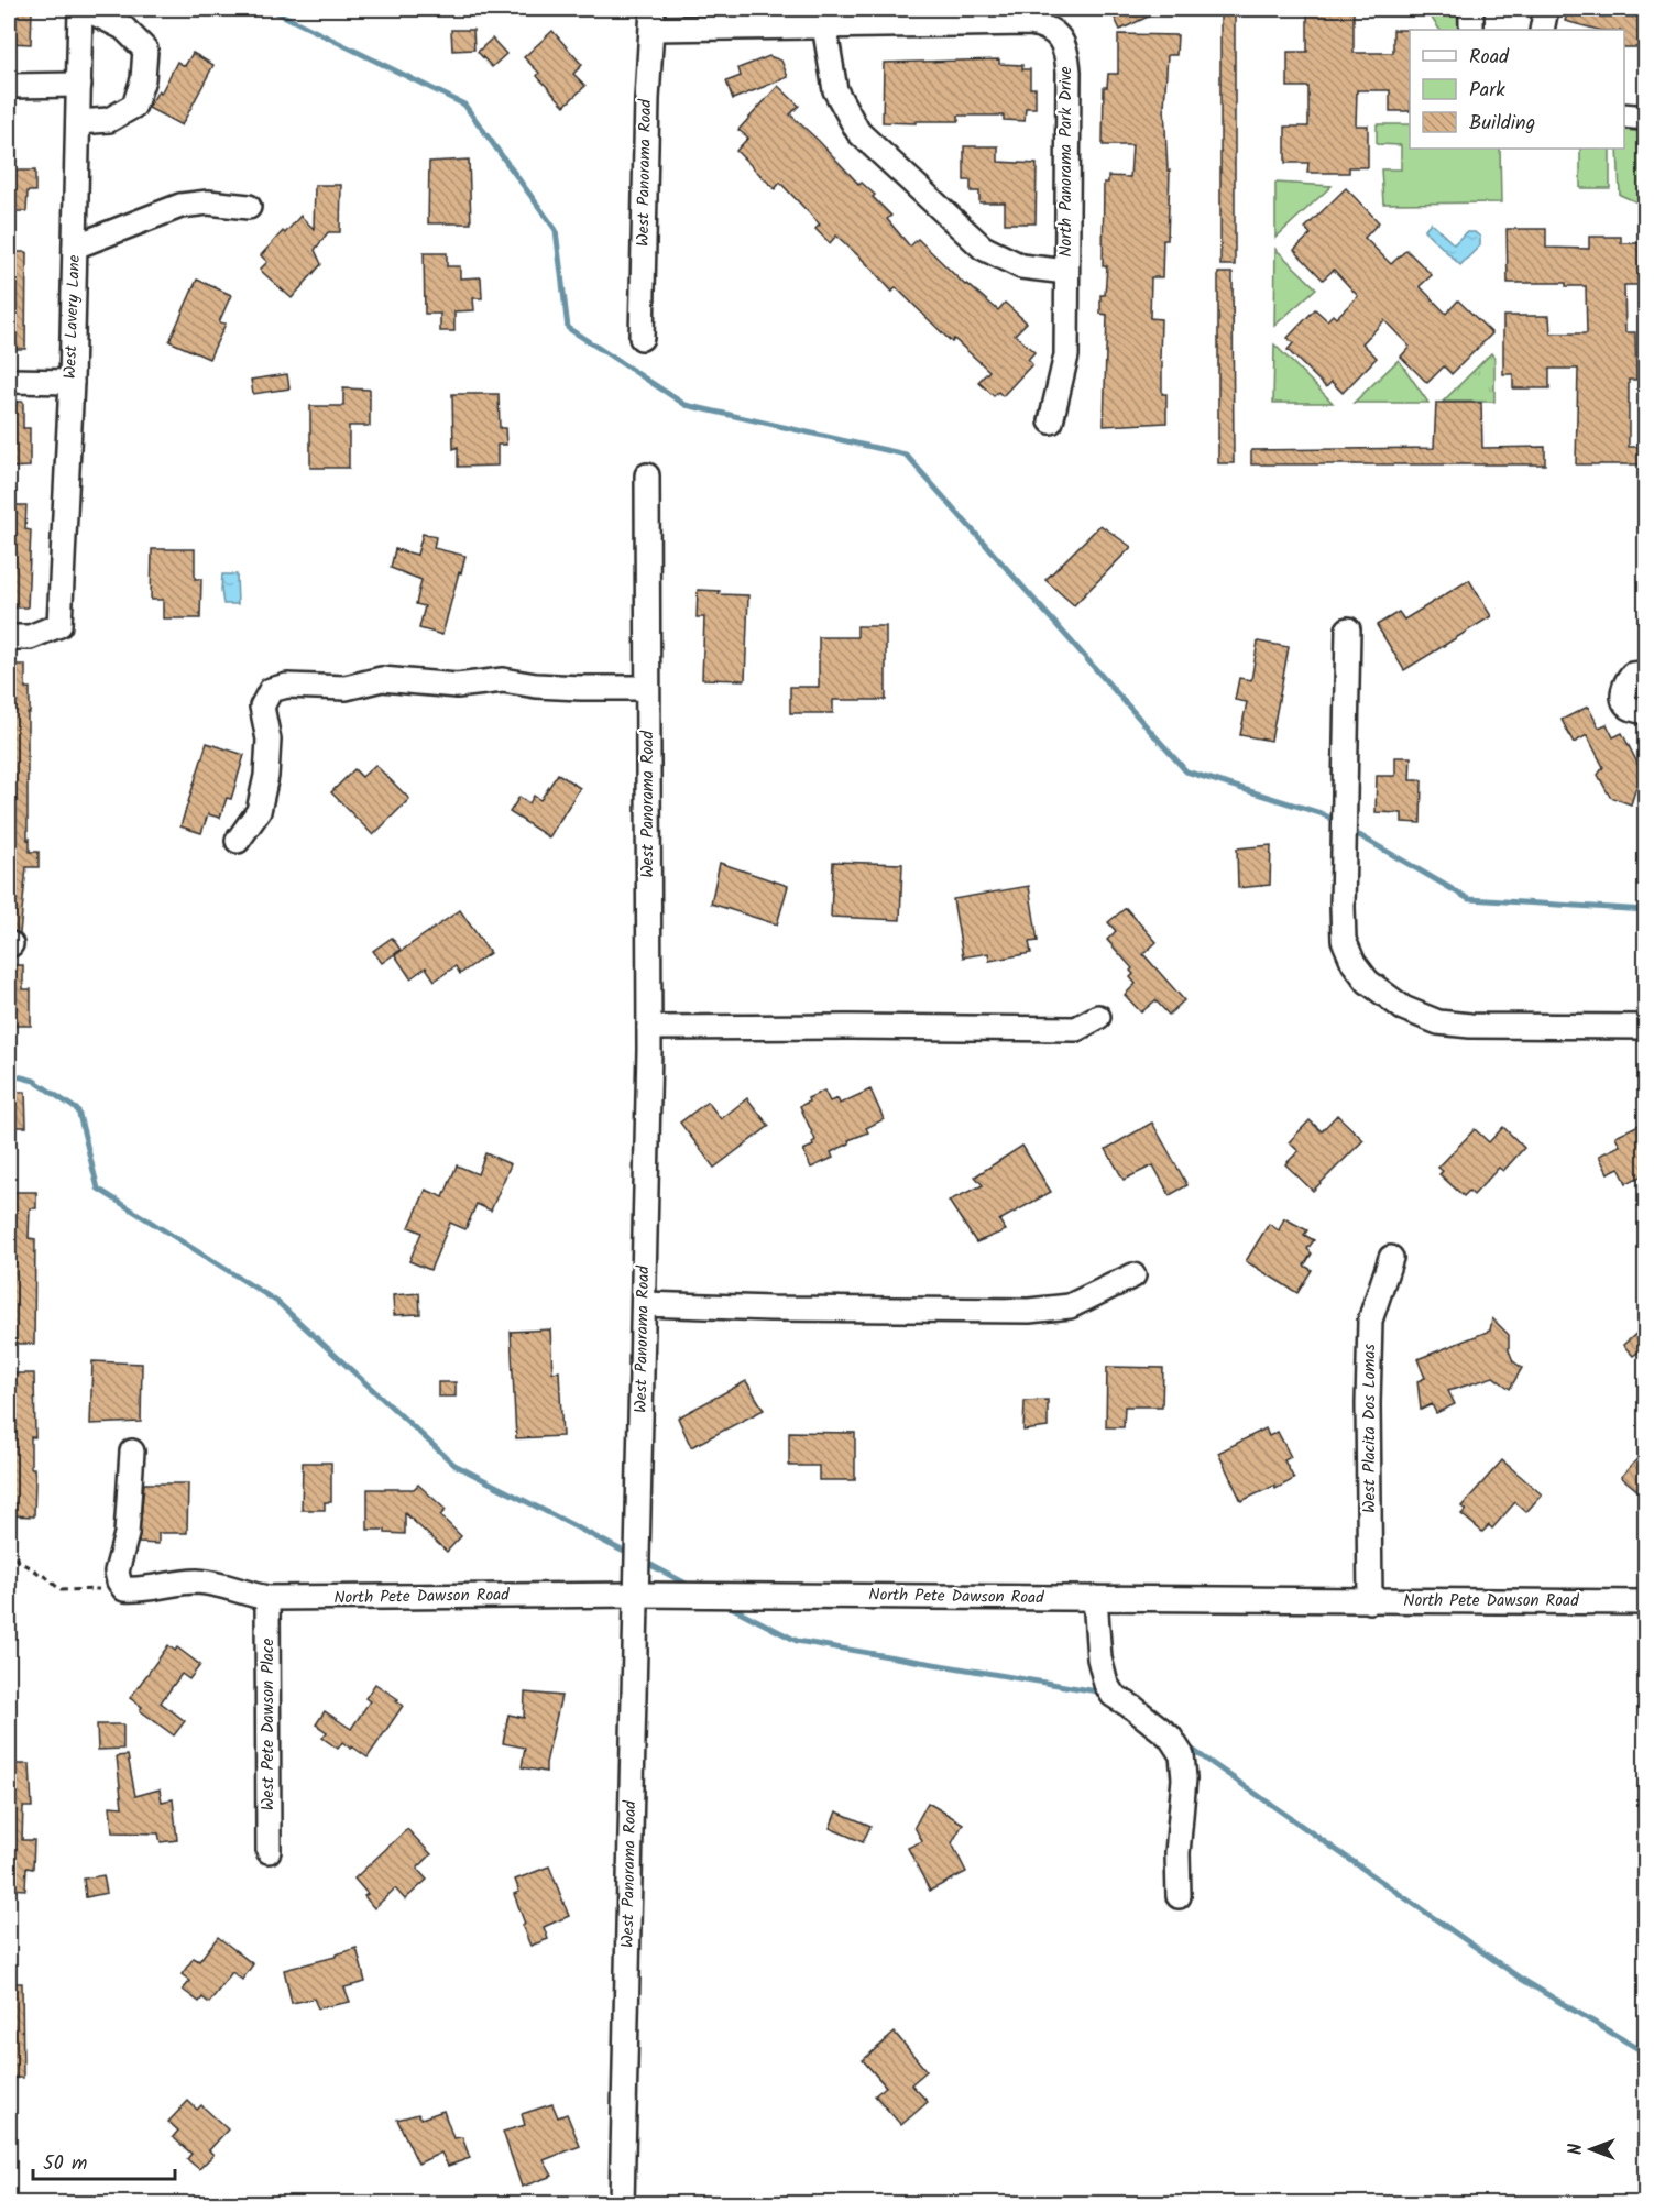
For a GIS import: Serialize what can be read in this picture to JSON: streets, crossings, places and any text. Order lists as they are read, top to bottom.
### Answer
{
  "streets": {
    "street": [
      "North Panorama Park Drive",
      "West Panorama Road",
      "West Lavery Lane",
      "West Placita Dos Lomas",
      "North Pete Dawson Road",
      "West Pete Dawson Place"
    ]
  },
  "crossings": [
    ["North Panorama Park Drive", "West Panorama Road"],
    ["West Panorama Road", "North Pete Dawson Road"],
    ["West Placita Dos Lomas", "North Pete Dawson Road"],
    ["North Pete Dawson Road", "West Pete Dawson Place"]
  ],
  "legend": ["Road", "Park", "Building"],
  "scale_bar": "50 m",
  "north": "left"
}
